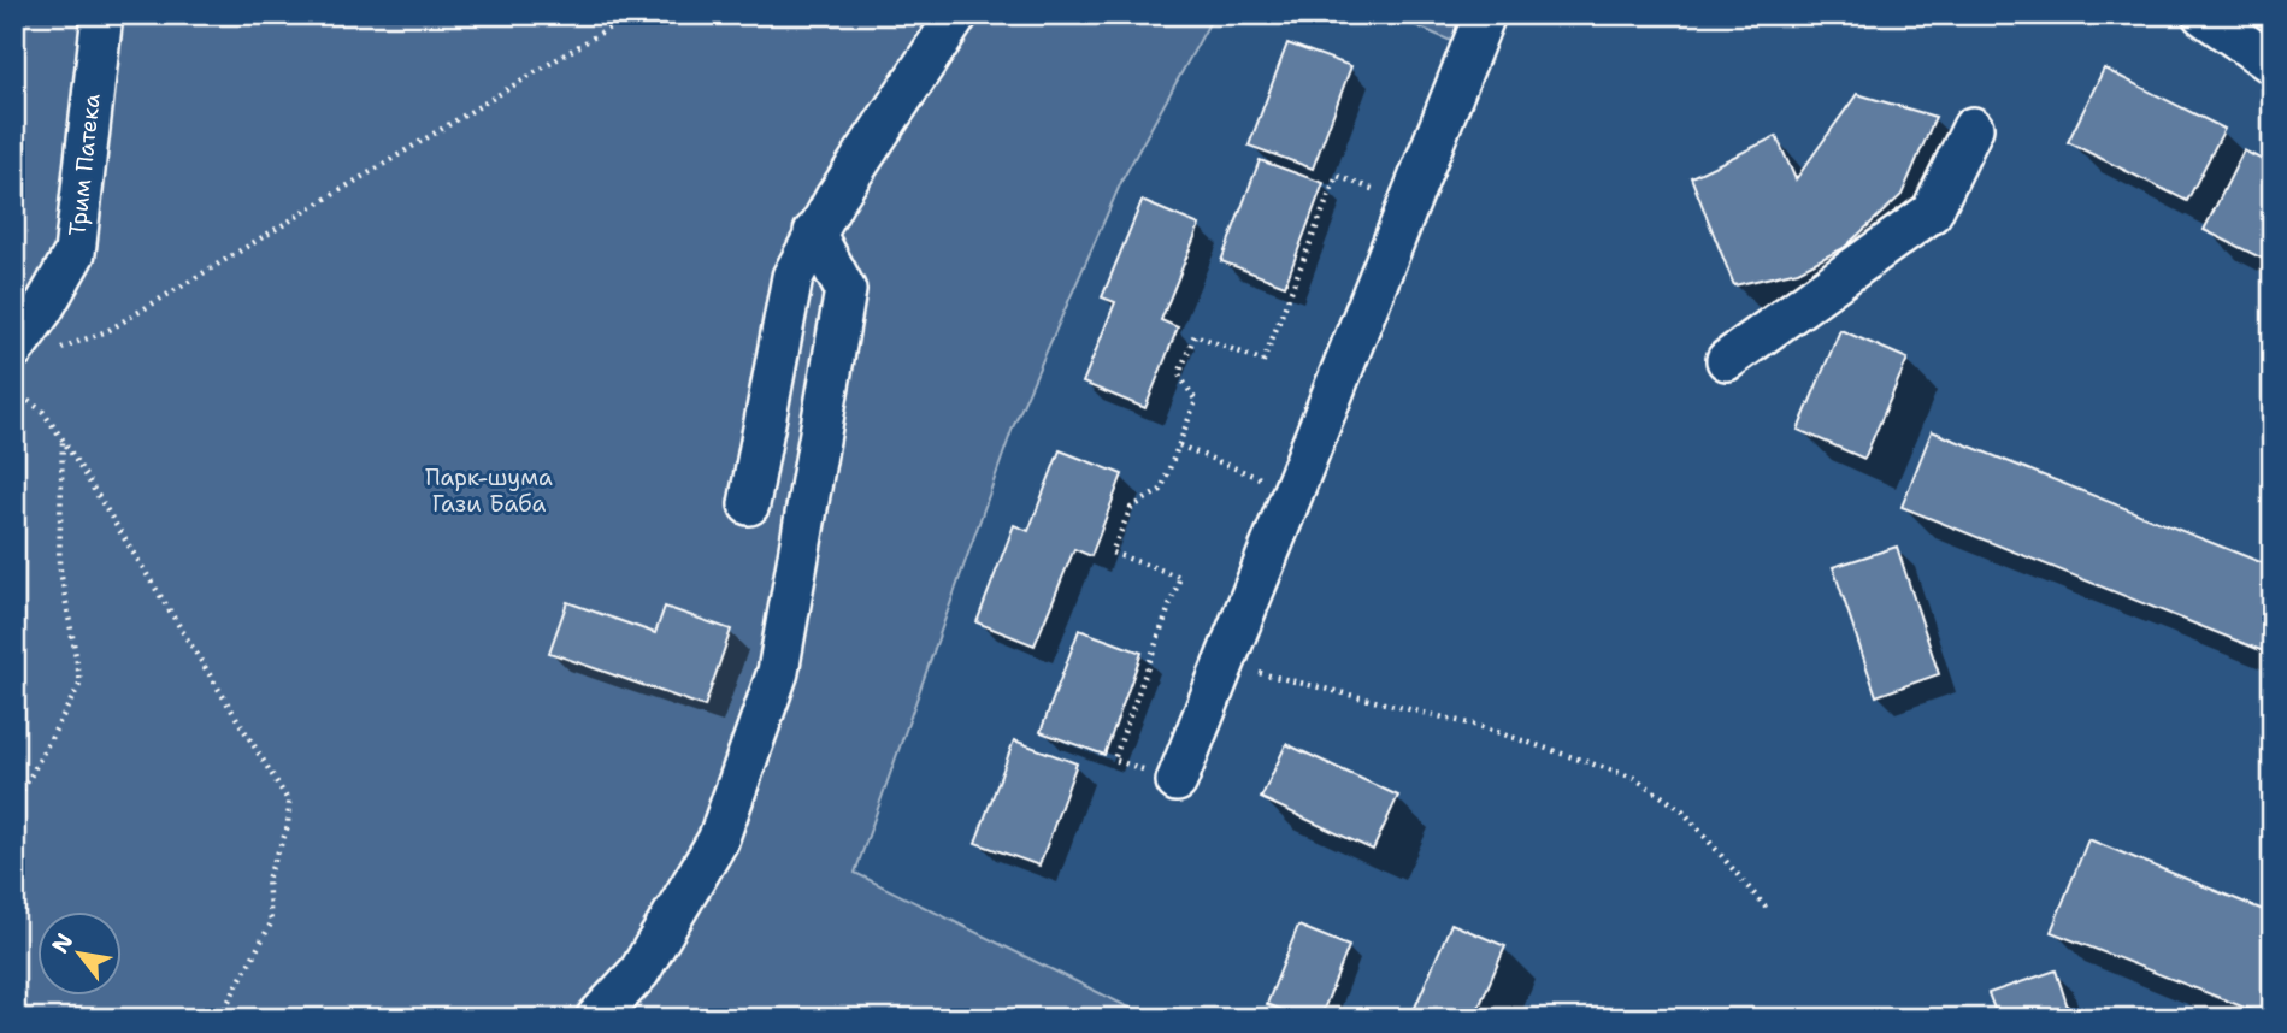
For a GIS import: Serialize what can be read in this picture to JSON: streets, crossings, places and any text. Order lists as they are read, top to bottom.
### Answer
{
  "streets": {
    "street": ["Трим Патека"]
  },
  "parks": ["Парк-шума Гази Баба"],
  "north": "top left"
}
